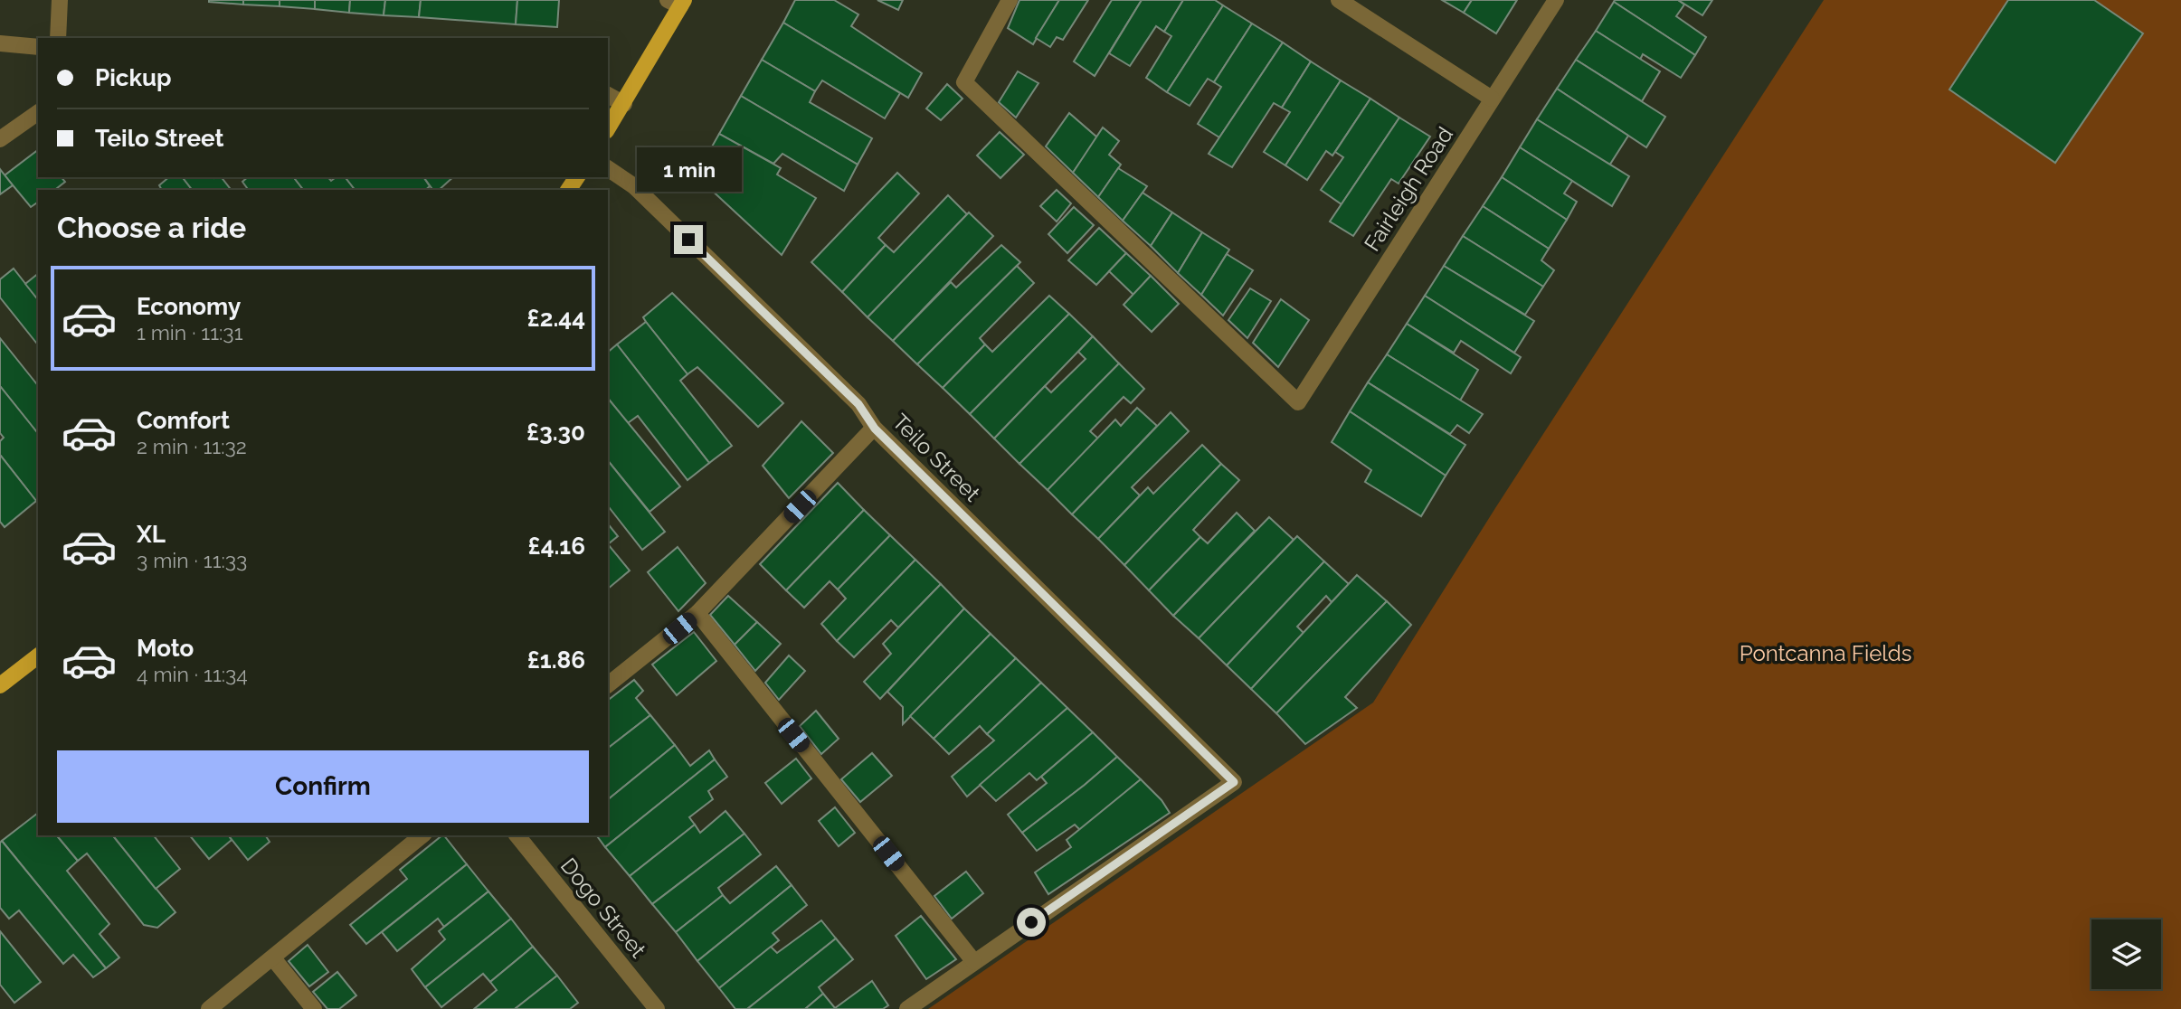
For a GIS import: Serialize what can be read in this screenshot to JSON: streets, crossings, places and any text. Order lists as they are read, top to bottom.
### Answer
{
  "streets": {
    "street": ["Fairleigh Road", "Teilo Street", "Dogo Street"]
  },
  "parks": ["Pontcanna Fields"],
  "page": {
    "banner": ["Pickup", "Teilo Street"],
    "bubble": "1 min",
    "heading": "Choose a ride",
    "list": [
      {
        "name": "Economy",
        "note": "1 min · 11:31",
        "value": "£2.44"
      },
      {
        "name": "Comfort",
        "note": "2 min · 11:32",
        "value": "£3.30"
      },
      {
        "name": "XL",
        "note": "3 min · 11:33",
        "value": "£4.16"
      },
      {
        "name": "Moto",
        "note": "4 min · 11:34",
        "value": "£1.86"
      }
    ],
    "buttons": "Confirm"
  }
}
